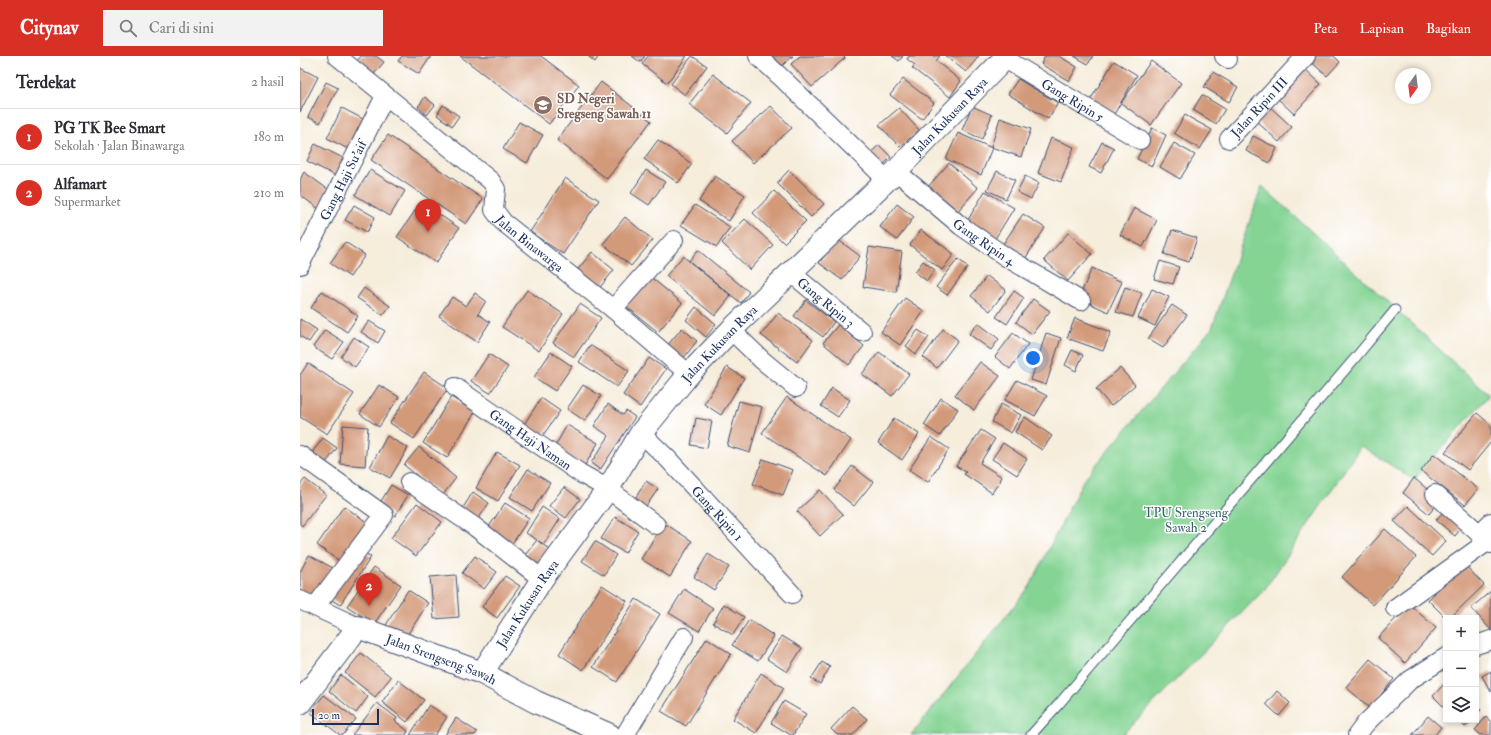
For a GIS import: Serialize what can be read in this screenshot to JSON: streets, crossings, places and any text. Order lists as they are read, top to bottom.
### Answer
{
  "streets": {
    "street": [
      "Gang Ripin 5",
      "Jalan Ripin III",
      "Jalan Kukusan Raya",
      "Gang Haji Su'aif",
      "Gang Ripin 4",
      "Jalan Binawarga",
      "Gang Ripin 3",
      "Gang Haji Naman",
      "Gang Ripin 1",
      "Jalan Srengseng Sawah"
    ]
  },
  "crossings": [
    ["Gang Ripin 5", "Jalan Kukusan Raya"],
    ["Jalan Kukusan Raya", "Gang Ripin 4"],
    ["Jalan Kukusan Raya", "Jalan Binawarga"],
    ["Jalan Kukusan Raya", "Gang Ripin 3"],
    ["Jalan Kukusan Raya", "Gang Haji Naman"],
    ["Jalan Kukusan Raya", "Gang Ripin 1"],
    ["Jalan Kukusan Raya", "Jalan Srengseng Sawah"],
    ["Gang Haji Su'aif", "Jalan Binawarga"]
  ],
  "parks": ["TPU Srengseng Sawah 2"],
  "places": {
    "school or university": ["SD Negeri Sregseng Sawah 11"]
  },
  "scale_bar": "20 m",
  "north": "bottom",
  "page": {
    "header": "Citynav",
    "search": "Cari di sini",
    "nav": ["Peta", "Lapisan", "Bagikan"],
    "heading": ["Terdekat", "2 hasil"],
    "list": [
      {
        "mark": "1",
        "name": "PG TK Bee Smart",
        "note": "Sekolah · Jalan Binawarga",
        "value": "180 m"
      },
      {
        "mark": "2",
        "name": "Alfamart",
        "note": "Supermarket",
        "value": "210 m"
      }
    ],
    "pins": ["1", "2"],
    "map_buttons": ["+", "−"],
    "scale": "20 m"
  }
}
